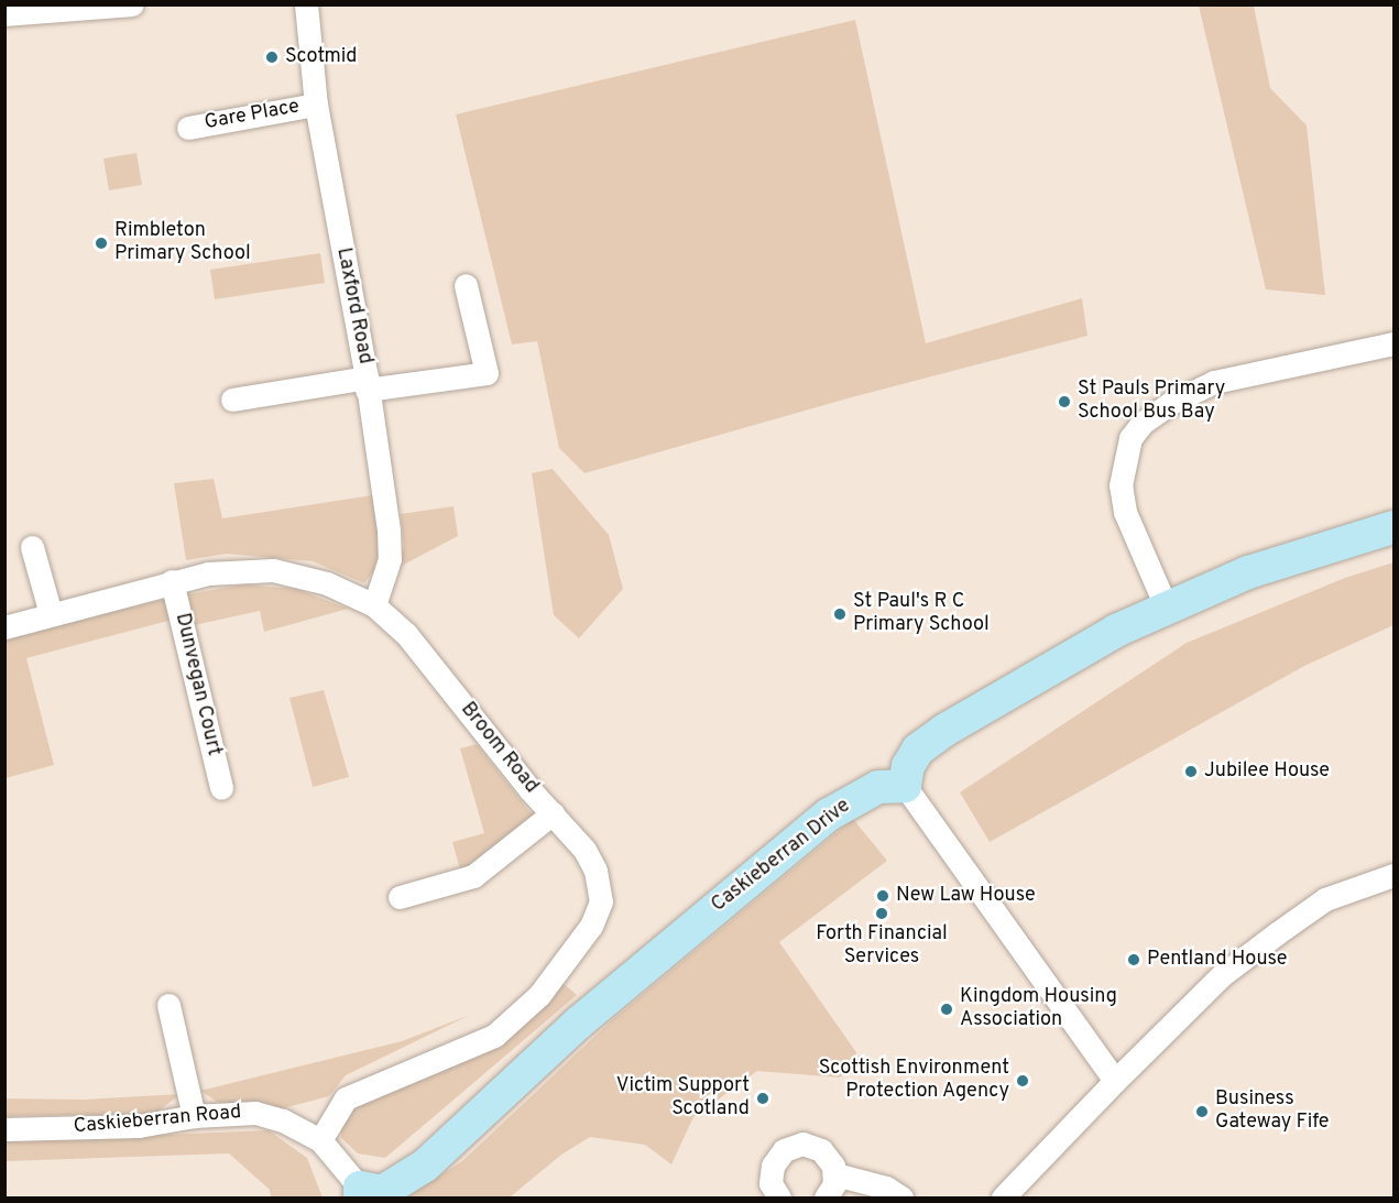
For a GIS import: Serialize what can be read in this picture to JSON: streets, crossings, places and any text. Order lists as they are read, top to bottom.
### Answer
{
  "streets": {
    "street": [
      "Gare Place",
      "Laxford Road",
      "Dunvegan Court",
      "Broom Road",
      "Caskieberran Drive",
      "Caskieberran Road"
    ]
  },
  "crossings": [
    ["Gare Place", "Laxford Road"],
    ["Laxford Road", "Broom Road"],
    ["Dunvegan Court", "Broom Road"],
    ["Broom Road", "Caskieberran Road"],
    ["Caskieberran Drive", "Caskieberran Road"]
  ],
  "places": [
    "Scotmid",
    "Rimbleton Primary School",
    "St Pauls Primary School Bus Bay",
    "St Paul's R C Primary School",
    "Jubilee House",
    "New Law House",
    "Forth Financial Services",
    "Pentland House",
    "Kingdom Housing Association",
    "Scottish Environment Protection Agency",
    "Victim Support Scotland",
    "Business Gateway Fife"
  ]
}
